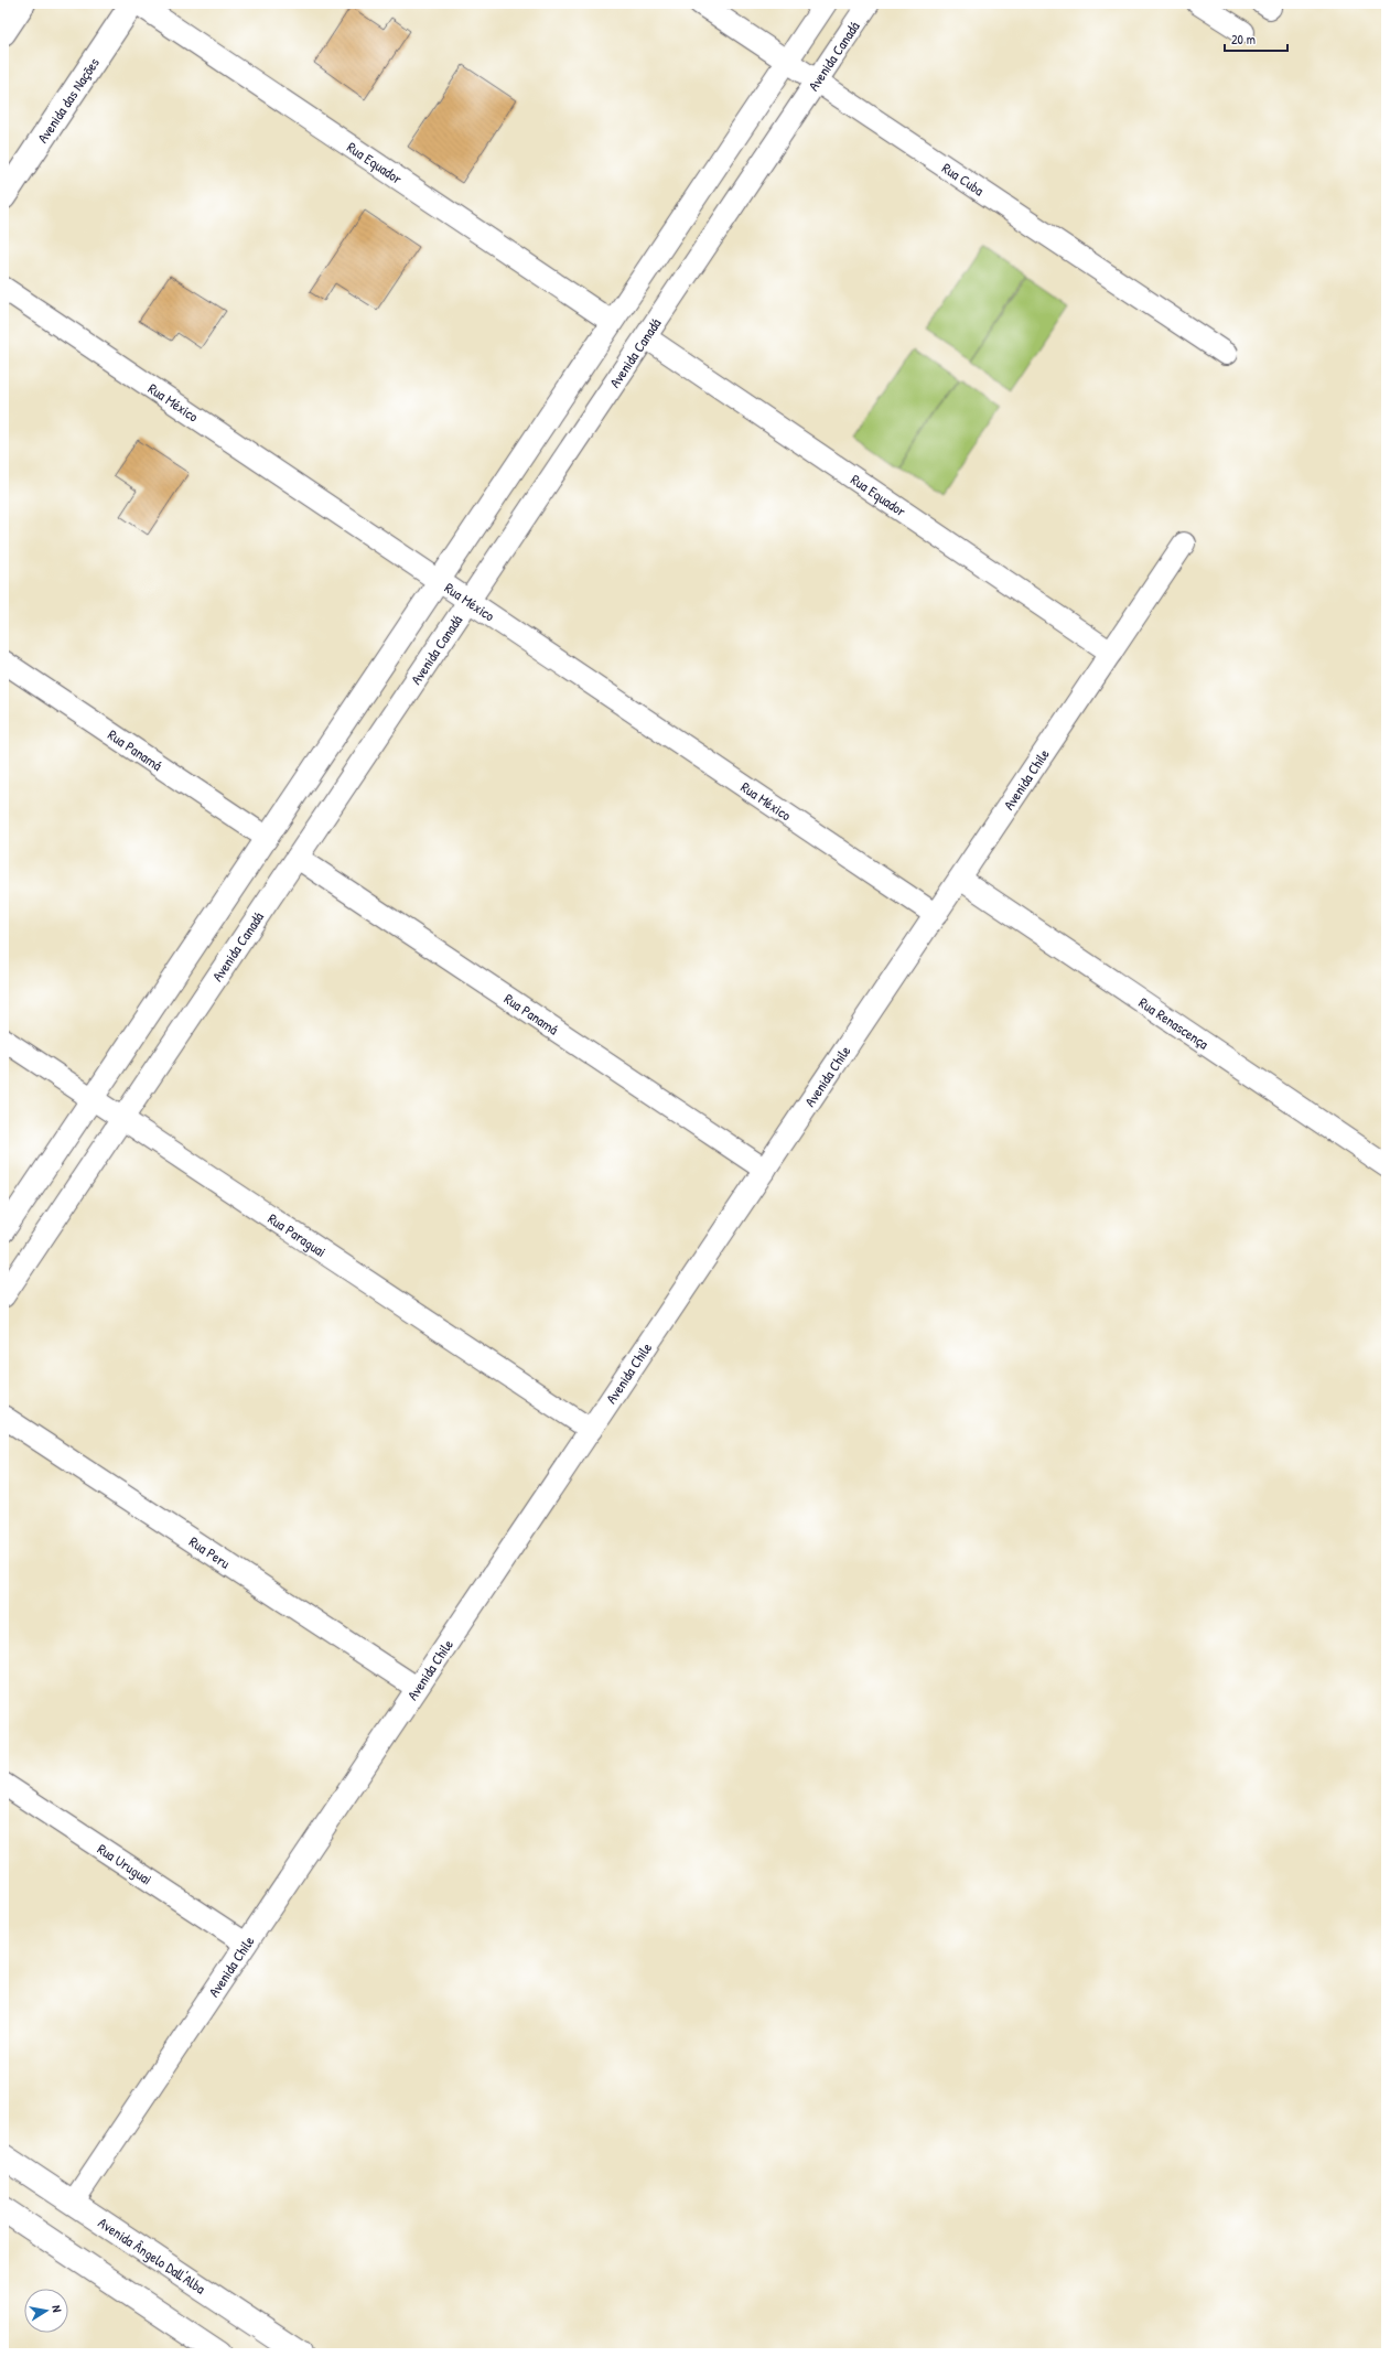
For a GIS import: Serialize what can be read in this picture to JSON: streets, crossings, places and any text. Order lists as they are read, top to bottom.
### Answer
{
  "streets": {
    "main road": ["Avenida das Nações", "Avenida Ângelo Dall'Alba"],
    "street": [
      "Avenida Canadá",
      "Rua Equador",
      "Rua Cuba",
      "Rua México",
      "Rua Panamá",
      "Avenida Chile",
      "Rua Renascença",
      "Rua Paraguai",
      "Rua Peru",
      "Rua Uruguai"
    ]
  },
  "crossings": [
    ["Avenida Canadá", "Rua Equador"],
    ["Avenida Canadá", "Rua Cuba"],
    ["Avenida Canadá", "Rua México"],
    ["Avenida Canadá", "Rua Panamá"],
    ["Avenida Canadá", "Rua Paraguai"],
    ["Rua Equador", "Avenida Chile"],
    ["Rua México", "Avenida Chile"],
    ["Rua Panamá", "Avenida Chile"],
    ["Avenida Chile", "Rua Renascença"],
    ["Avenida Chile", "Rua Paraguai"],
    ["Avenida Chile", "Rua Peru"],
    ["Avenida Chile", "Rua Uruguai"],
    ["Avenida Chile", "Avenida Ângelo Dall'Alba"]
  ],
  "scale_bar": "20 m",
  "north": "right"
}
